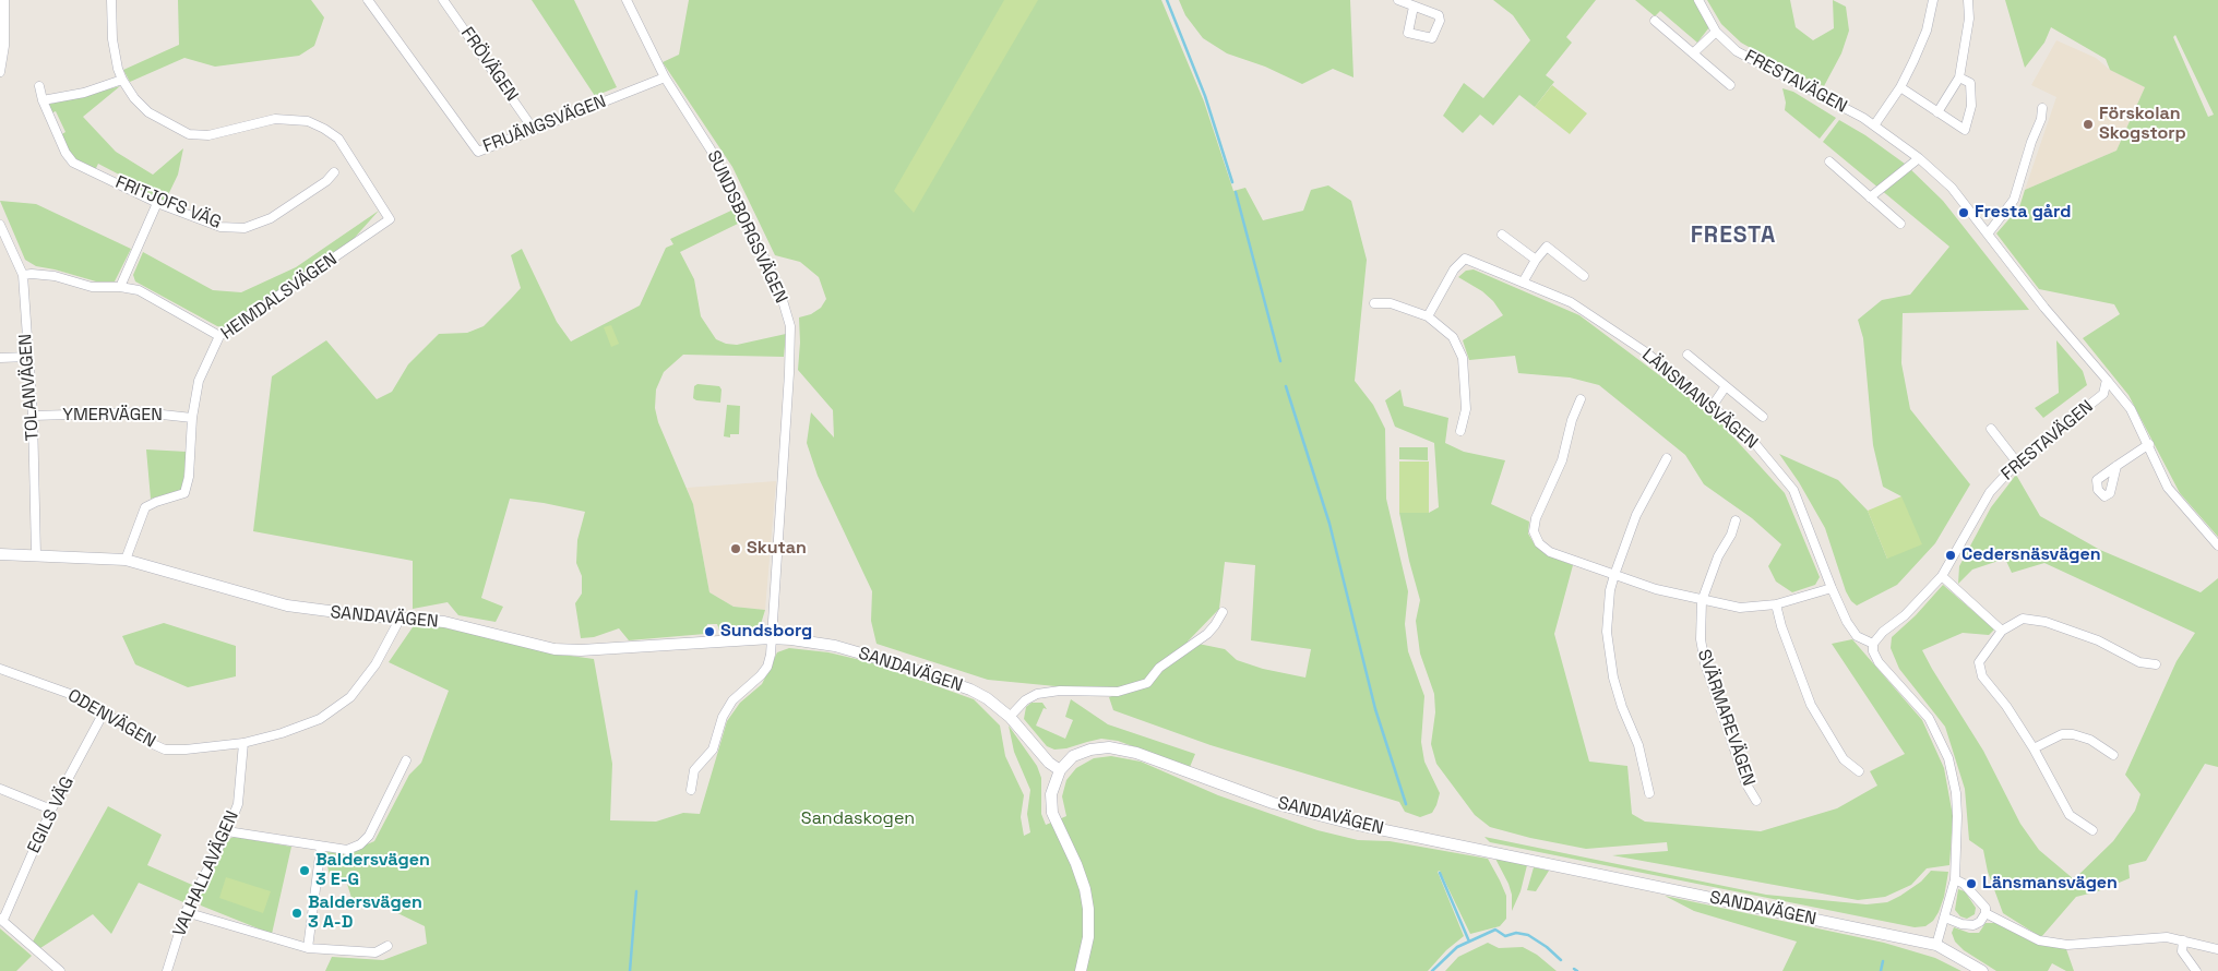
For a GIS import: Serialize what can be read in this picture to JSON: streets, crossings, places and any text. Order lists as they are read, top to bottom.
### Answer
{
  "streets": {
    "street": [
      "FRÖVÄGEN",
      "FRESTAVÄGEN",
      "FRUÄNGSVÄGEN",
      "FRITJOFS VÄG",
      "SUNDSBORGSVÄGEN",
      "HEIMDALSVÄGEN",
      "TOLANVÄGEN",
      "LÄNSMANSVÄGEN",
      "YMERVÄGEN",
      "SANDAVÄGEN",
      "SVÄRMAREVÄGEN",
      "ODENVÄGEN",
      "EGILS VÄG",
      "VALHALLAVÄGEN"
    ]
  },
  "crossings": [
    ["FRÖVÄGEN", "FRUÄNGSVÄGEN"],
    ["FRESTAVÄGEN", "LÄNSMANSVÄGEN"],
    ["FRUÄNGSVÄGEN", "SUNDSBORGSVÄGEN"],
    ["SUNDSBORGSVÄGEN", "SANDAVÄGEN"],
    ["HEIMDALSVÄGEN", "YMERVÄGEN"],
    ["HEIMDALSVÄGEN", "SANDAVÄGEN"],
    ["TOLANVÄGEN", "YMERVÄGEN"],
    ["TOLANVÄGEN", "SANDAVÄGEN"],
    ["SANDAVÄGEN", "ODENVÄGEN"],
    ["ODENVÄGEN", "EGILS VÄG"],
    ["ODENVÄGEN", "VALHALLAVÄGEN"]
  ],
  "districts": ["FRESTA"],
  "parks": ["Sandaskogen"],
  "places": [
    "Förskolan Skogstorp",
    "Fresta gård",
    "Skutan",
    "Cedersnäsvägen",
    "Sundsborg",
    "Baldersvägen 3 E-G",
    "Länsmansvägen",
    "Baldersvägen 3 A-D"
  ]
}
